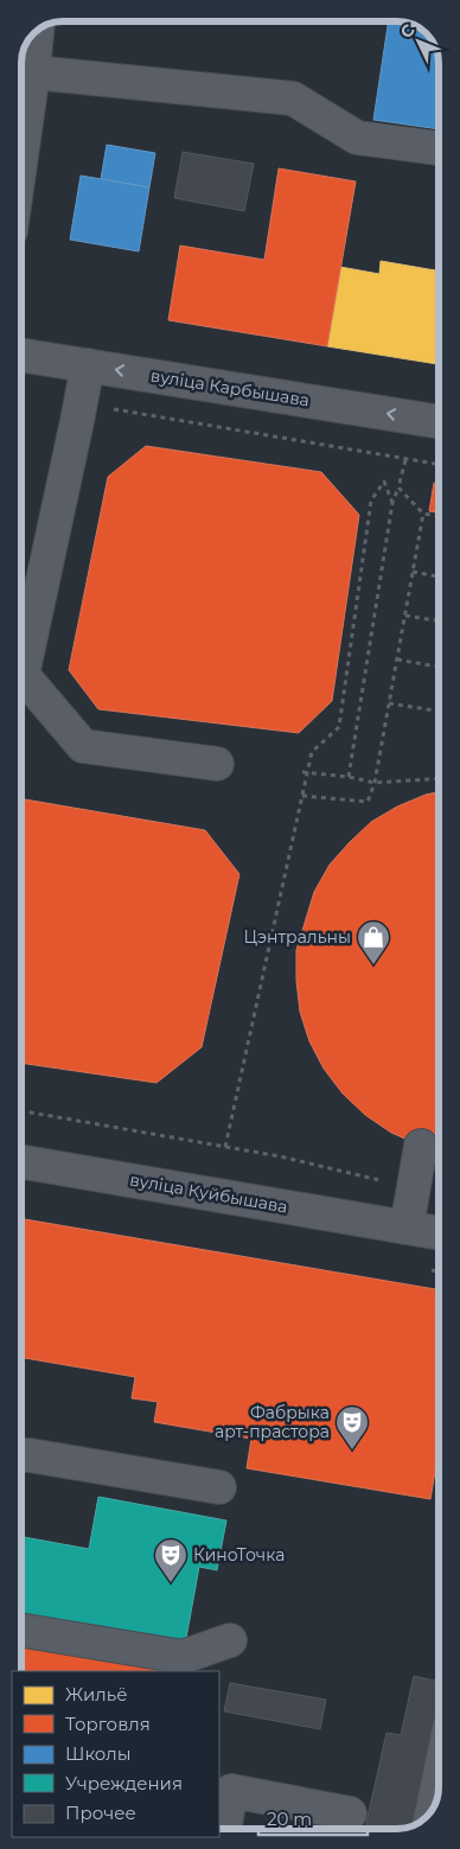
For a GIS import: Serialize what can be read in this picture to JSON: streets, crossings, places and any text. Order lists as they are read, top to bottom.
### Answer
{
  "streets": {
    "street": ["вуліца Карбышава", "вуліца Куйбышава"]
  },
  "places": {
    "shop": ["Цэнтральны"],
    "theatre": ["Фабрыка арт-прастора", "КиноТочка"]
  },
  "legend": [
    "Жильё",
    "Торговля",
    "Школы",
    "Учреждения",
    "Прочее"
  ],
  "scale_bar": "20 m",
  "north": "top left"
}
